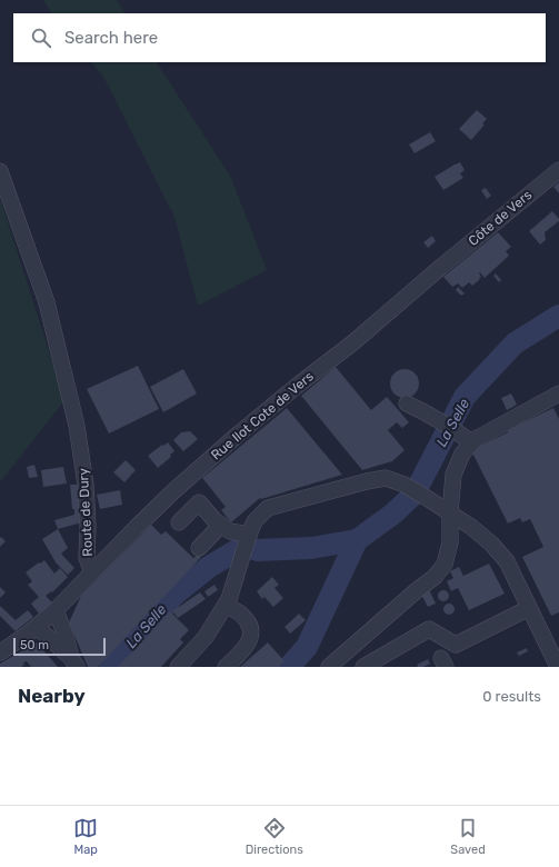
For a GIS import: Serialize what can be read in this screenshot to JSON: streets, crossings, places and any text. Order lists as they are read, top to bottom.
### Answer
{
  "streets": {
    "street": ["Côte de Vers", "Rue Ilot Cote de Vers", "Route de Dury"]
  },
  "crossings": [
    ["Côte de Vers", "Rue Ilot Cote de Vers"],
    ["Rue Ilot Cote de Vers", "Route de Dury"]
  ],
  "water": ["La Selle"],
  "scale_bar": "50 m",
  "page": {
    "search": "Search here",
    "scale": "50 m",
    "heading": ["Nearby", "0 results"],
    "nav": ["Map", "Directions", "Saved"]
  }
}
